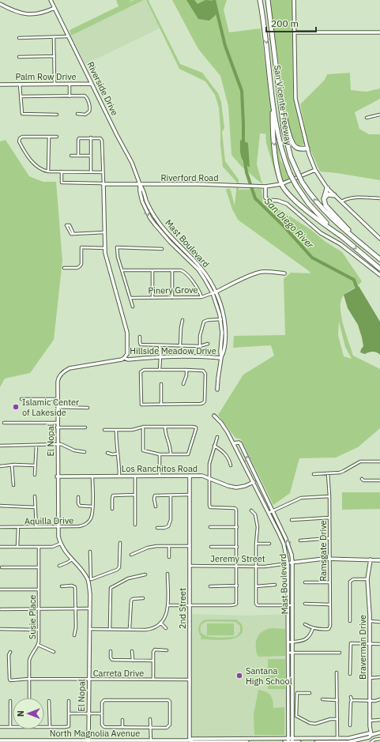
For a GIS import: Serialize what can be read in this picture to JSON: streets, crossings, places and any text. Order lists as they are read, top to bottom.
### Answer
{
  "streets": {
    "highway": ["San Vicente Freeway"],
    "street": [
      "Palm Row Drive",
      "Riverside Drive",
      "Riverford Road",
      "Mast Boulevard",
      "Pinery Grove",
      "Hillside Meadow Drive",
      "El Nopal",
      "Los Ranchitos Road",
      "Aquilla Drive",
      "Ramsgate Drive",
      "Jeremy Street",
      "2nd Street",
      "Susie Place",
      "Braverman Drive",
      "Carreta Drive",
      "North Magnolia Avenue"
    ]
  },
  "crossings": [
    ["Palm Row Drive", "Riverside Drive"],
    ["Riverside Drive", "Riverford Road"],
    ["Riverside Drive", "Mast Boulevard"],
    ["Riverford Road", "Mast Boulevard"],
    ["Mast Boulevard", "Pinery Grove"],
    ["Mast Boulevard", "Hillside Meadow Drive"],
    ["Mast Boulevard", "Los Ranchitos Road"],
    ["Mast Boulevard", "Jeremy Street"],
    ["Mast Boulevard", "North Magnolia Avenue"],
    ["Hillside Meadow Drive", "El Nopal"],
    ["El Nopal", "Los Ranchitos Road"],
    ["El Nopal", "Aquilla Drive"],
    ["El Nopal", "Carreta Drive"],
    ["El Nopal", "North Magnolia Avenue"],
    ["Los Ranchitos Road", "Aquilla Drive"],
    ["Los Ranchitos Road", "2nd Street"],
    ["Ramsgate Drive", "Jeremy Street"],
    ["Jeremy Street", "2nd Street"],
    ["Jeremy Street", "Braverman Drive"],
    ["2nd Street", "Carreta Drive"],
    ["2nd Street", "North Magnolia Avenue"],
    ["Susie Place", "Carreta Drive"],
    ["Braverman Drive", "North Magnolia Avenue"]
  ],
  "water": ["San Diego River"],
  "places": ["Islamic Center of Lakeside", "Santana High School"],
  "scale_bar": "200 m",
  "north": "left"
}
